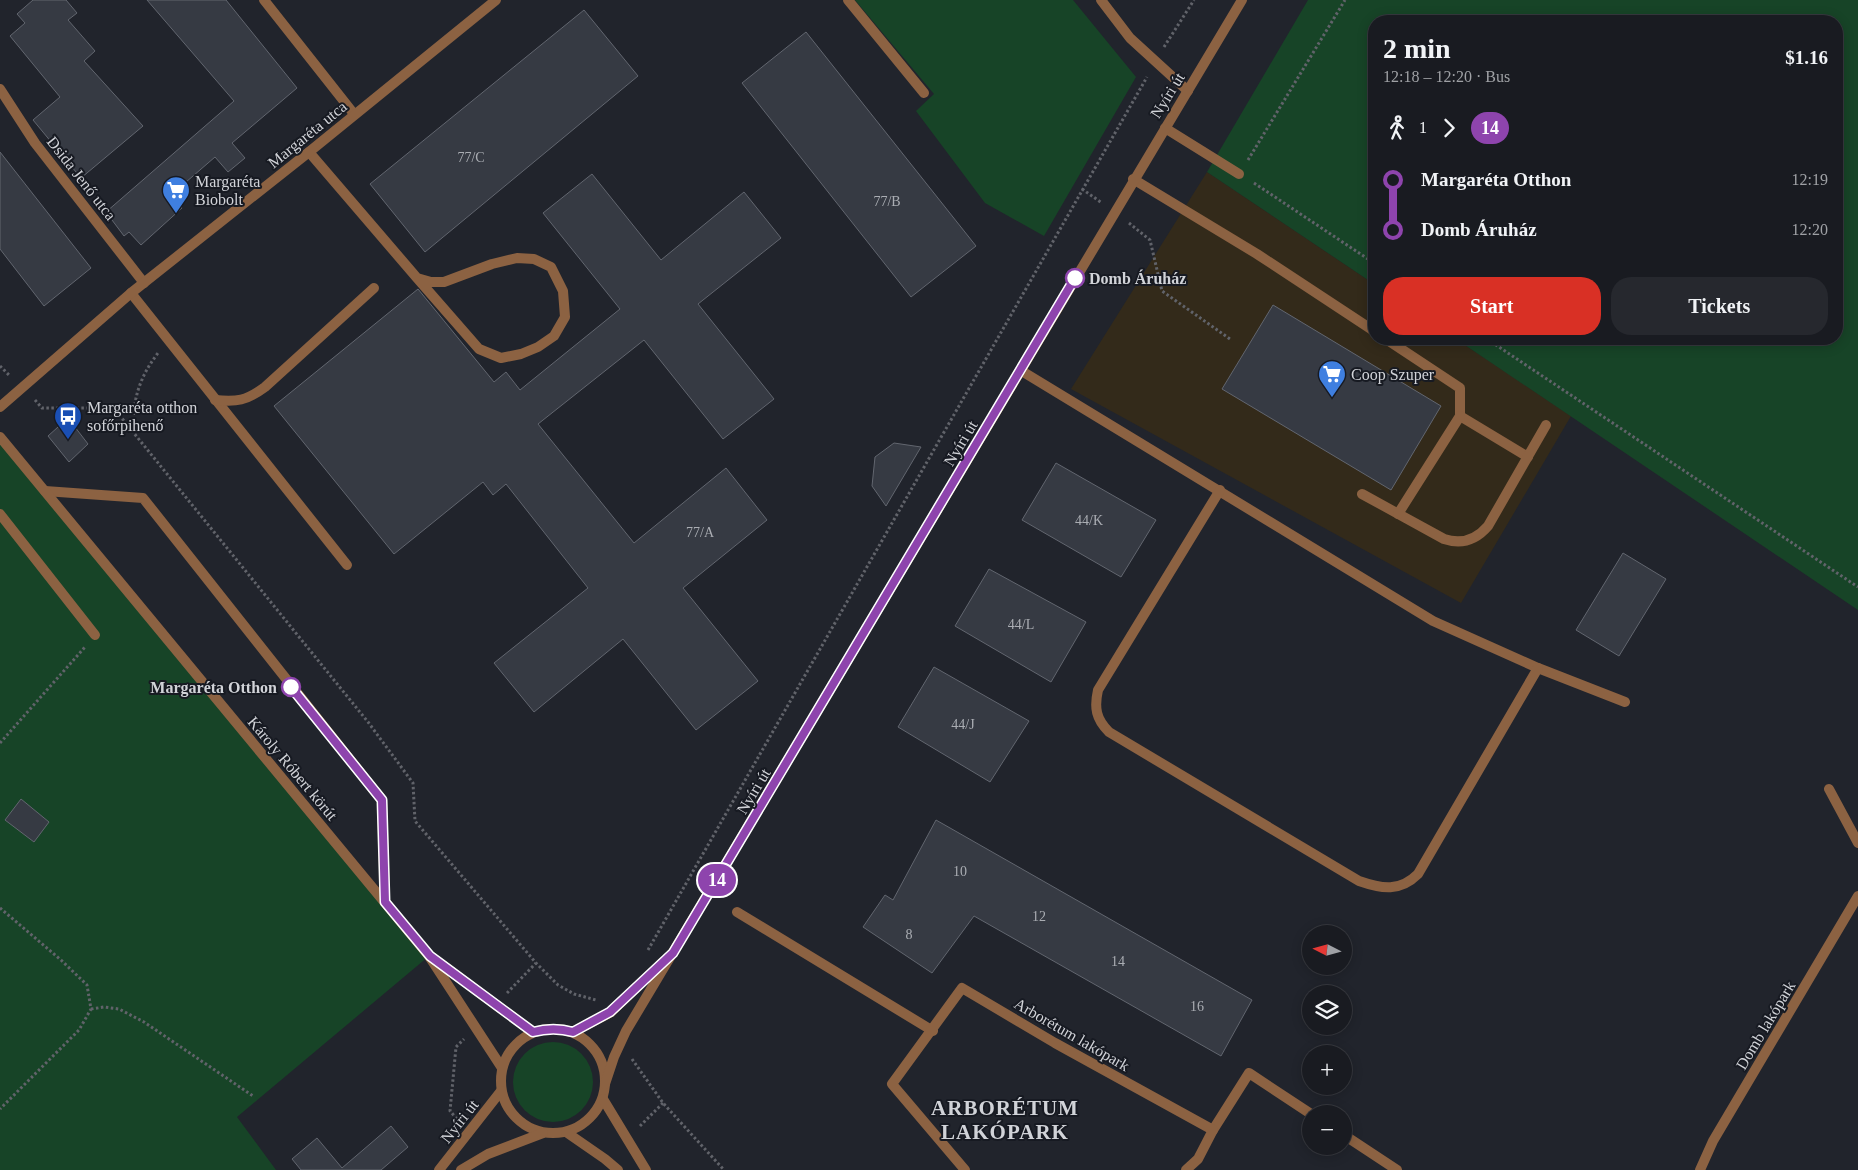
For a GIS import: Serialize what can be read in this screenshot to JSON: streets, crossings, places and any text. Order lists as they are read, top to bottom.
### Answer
{
  "streets": {
    "street": [
      "Nyíri út",
      "Margaréta utca",
      "Dsida Jenő utca",
      "Károly Róbert körút",
      "Domb lakópark",
      "Arborétum lakópark"
    ]
  },
  "crossings": [
    ["Nyíri út", "Károly Róbert körút"],
    ["Margaréta utca", "Dsida Jenő utca"]
  ],
  "districts": ["ARBORÉTUM LAKÓPARK"],
  "places": {
    "supermarket": ["Margaréta Biobolt", "Coop Szuper"],
    "other": ["Domb Áruház", "Margaréta Otthon"],
    "bus stop": ["Margaréta otthon sofőrpihenő"]
  },
  "lines": ["bus line 14"],
  "house_numbers": [
    "77/C",
    "77/B",
    "44/K",
    "77/A",
    "44/L",
    "44/J",
    "10",
    "12",
    "8",
    "14",
    "16"
  ],
  "north": "left",
  "page": {
    "on_map": "14",
    "heading": ["2 min", "12:18 – 12:20 · Bus", "$1.16"],
    "legs": ["1", "14"],
    "list": [
      {
        "name": "Margaréta Otthon",
        "value": "12:19"
      },
      {
        "name": "Domb Áruház",
        "value": "12:20"
      }
    ],
    "buttons": ["Start", "Tickets"],
    "map_buttons": ["+", "−"]
  }
}
